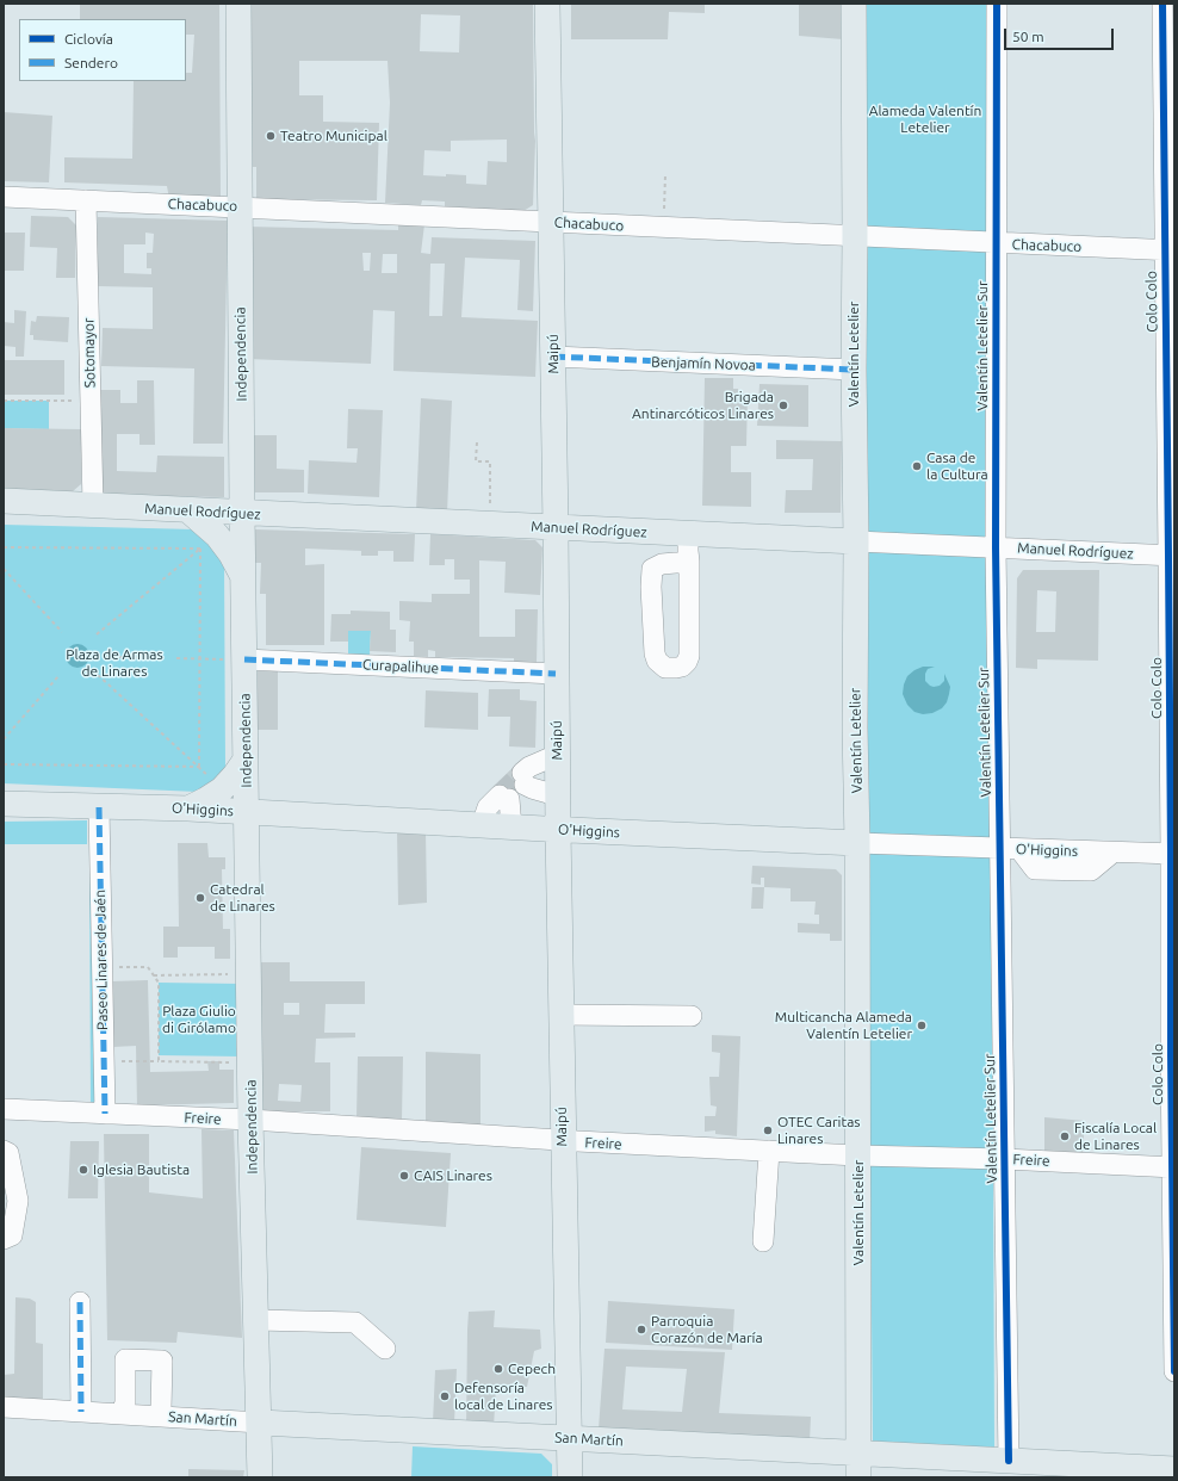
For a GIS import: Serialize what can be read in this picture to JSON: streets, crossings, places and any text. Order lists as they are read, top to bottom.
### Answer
{
  "streets": {
    "main road": [
      "Independencia",
      "Maipú",
      "Valentín Letelier",
      "Manuel Rodríguez",
      "O'Higgins",
      "San Martín"
    ],
    "street": [
      "Chacabuco",
      "Colo Colo",
      "Valentín Letelier Sur",
      "Sotomayor",
      "Benjamín Novoa",
      "Curapalihue",
      "Paseo Linares de Jaén",
      "Freire"
    ]
  },
  "crossings": [
    ["Chacabuco", "Colo Colo"],
    ["Chacabuco", "Valentín Letelier Sur"],
    ["Chacabuco", "Sotomayor"],
    ["Chacabuco", "Independencia"],
    ["Chacabuco", "Maipú"],
    ["Chacabuco", "Valentín Letelier"],
    ["Colo Colo", "Manuel Rodríguez"],
    ["Colo Colo", "O'Higgins"],
    ["Colo Colo", "Freire"],
    ["Valentín Letelier Sur", "Manuel Rodríguez"],
    ["Valentín Letelier Sur", "O'Higgins"],
    ["Valentín Letelier Sur", "Freire"],
    ["Valentín Letelier Sur", "San Martín"],
    ["Sotomayor", "Manuel Rodríguez"],
    ["Independencia", "Manuel Rodríguez"],
    ["Independencia", "Curapalihue"],
    ["Independencia", "O'Higgins"],
    ["Independencia", "Freire"],
    ["Independencia", "San Martín"],
    ["Maipú", "Benjamín Novoa"],
    ["Maipú", "Manuel Rodríguez"],
    ["Maipú", "Curapalihue"],
    ["Maipú", "O'Higgins"],
    ["Maipú", "Freire"],
    ["Maipú", "San Martín"],
    ["Valentín Letelier", "Benjamín Novoa"],
    ["Valentín Letelier", "Manuel Rodríguez"],
    ["Valentín Letelier", "O'Higgins"],
    ["Valentín Letelier", "Freire"],
    ["Valentín Letelier", "San Martín"],
    ["O'Higgins", "Paseo Linares de Jaén"],
    ["Paseo Linares de Jaén", "Freire"]
  ],
  "parks": ["Alameda Valentín Letelier", "Plaza de Armas de Linares", "Plaza Giulio di Girólamo"],
  "places": [
    "Teatro Municipal",
    "Brigada Antinarcóticos Linares",
    "Casa de la Cultura",
    "Catedral de Linares",
    "Multicancha Alameda Valentín Letelier",
    "OTEC Caritas Linares",
    "Fiscalía Local de Linares",
    "Iglesia Bautista",
    "CAIS Linares",
    "Parroquia Corazón de María",
    "Cepech",
    "Defensoría local de Linares"
  ],
  "legend": ["Ciclovía", "Sendero"],
  "scale_bar": "50 m"
}
